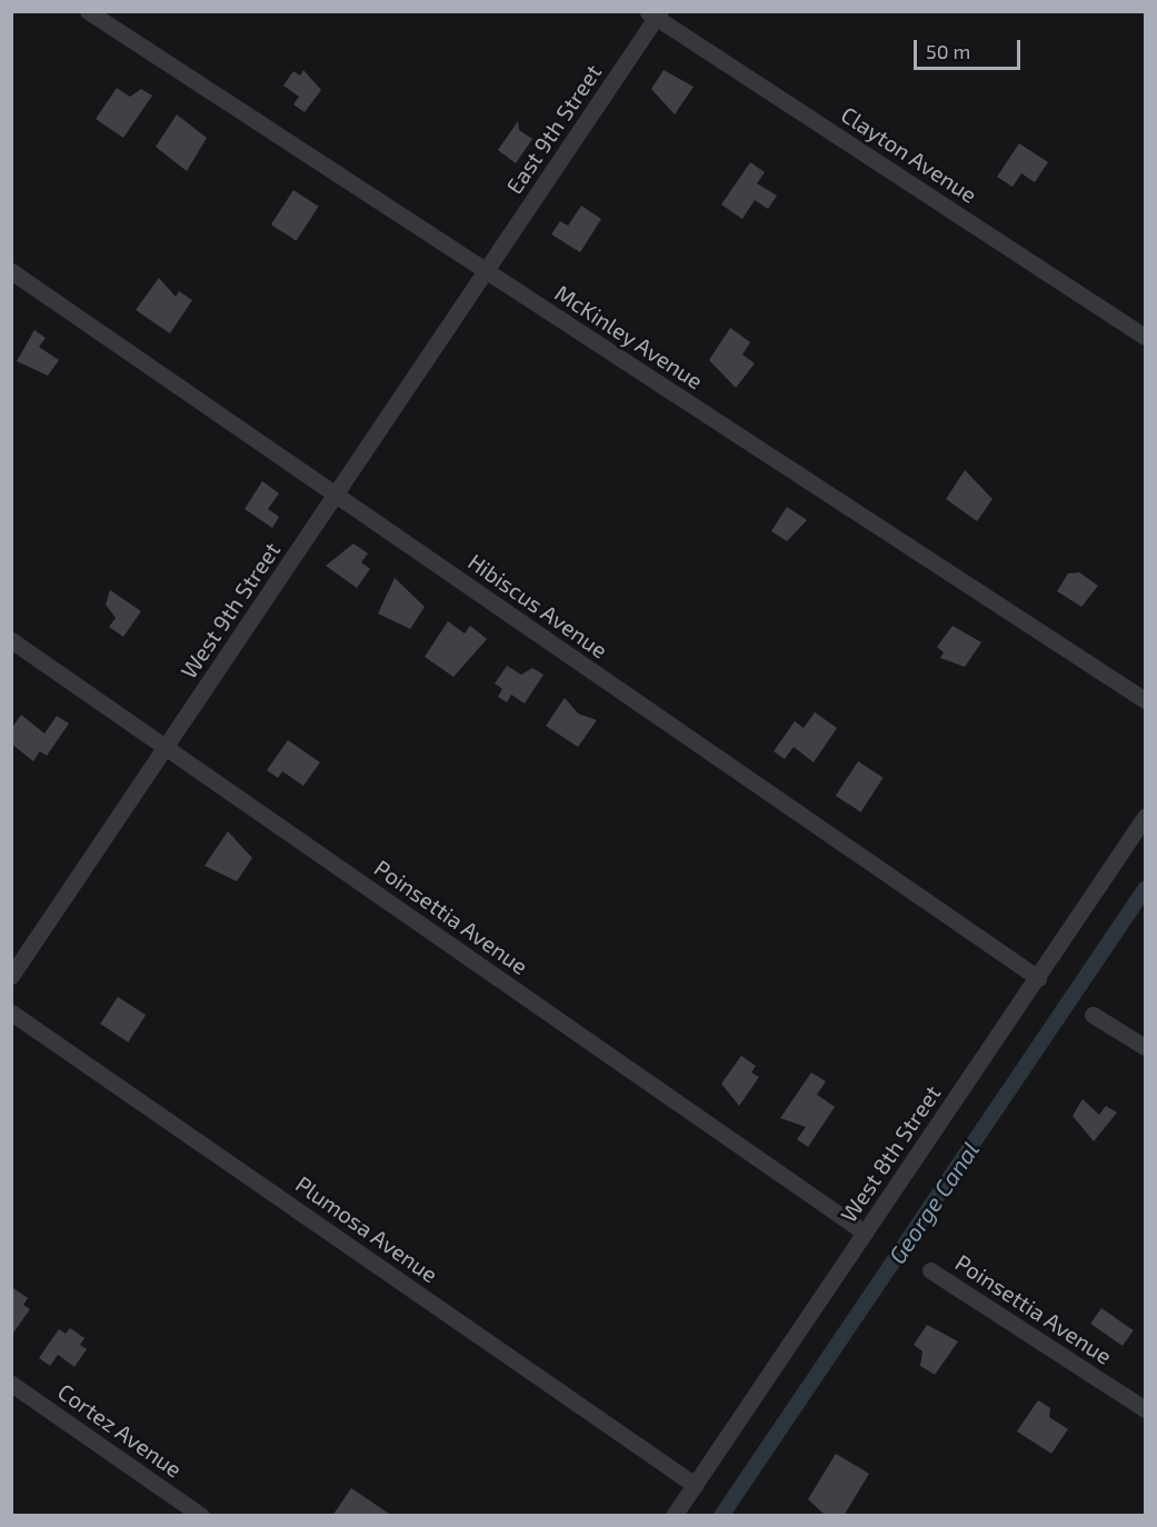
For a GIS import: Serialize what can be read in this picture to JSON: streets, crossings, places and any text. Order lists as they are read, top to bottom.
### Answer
{
  "streets": {
    "street": [
      "East 9th Street",
      "Clayton Avenue",
      "McKinley Avenue",
      "Hibiscus Avenue",
      "West 9th Street",
      "Poinsettia Avenue",
      "West 8th Street",
      "Plumosa Avenue",
      "Cortez Avenue"
    ]
  },
  "crossings": [
    ["East 9th Street", "Clayton Avenue"],
    ["East 9th Street", "McKinley Avenue"],
    ["East 9th Street", "West 9th Street"],
    ["McKinley Avenue", "West 9th Street"],
    ["Hibiscus Avenue", "West 9th Street"],
    ["Hibiscus Avenue", "West 8th Street"],
    ["West 9th Street", "Poinsettia Avenue"],
    ["Poinsettia Avenue", "West 8th Street"],
    ["West 8th Street", "Plumosa Avenue"]
  ],
  "water": ["George Canal"],
  "scale_bar": "50 m"
}
